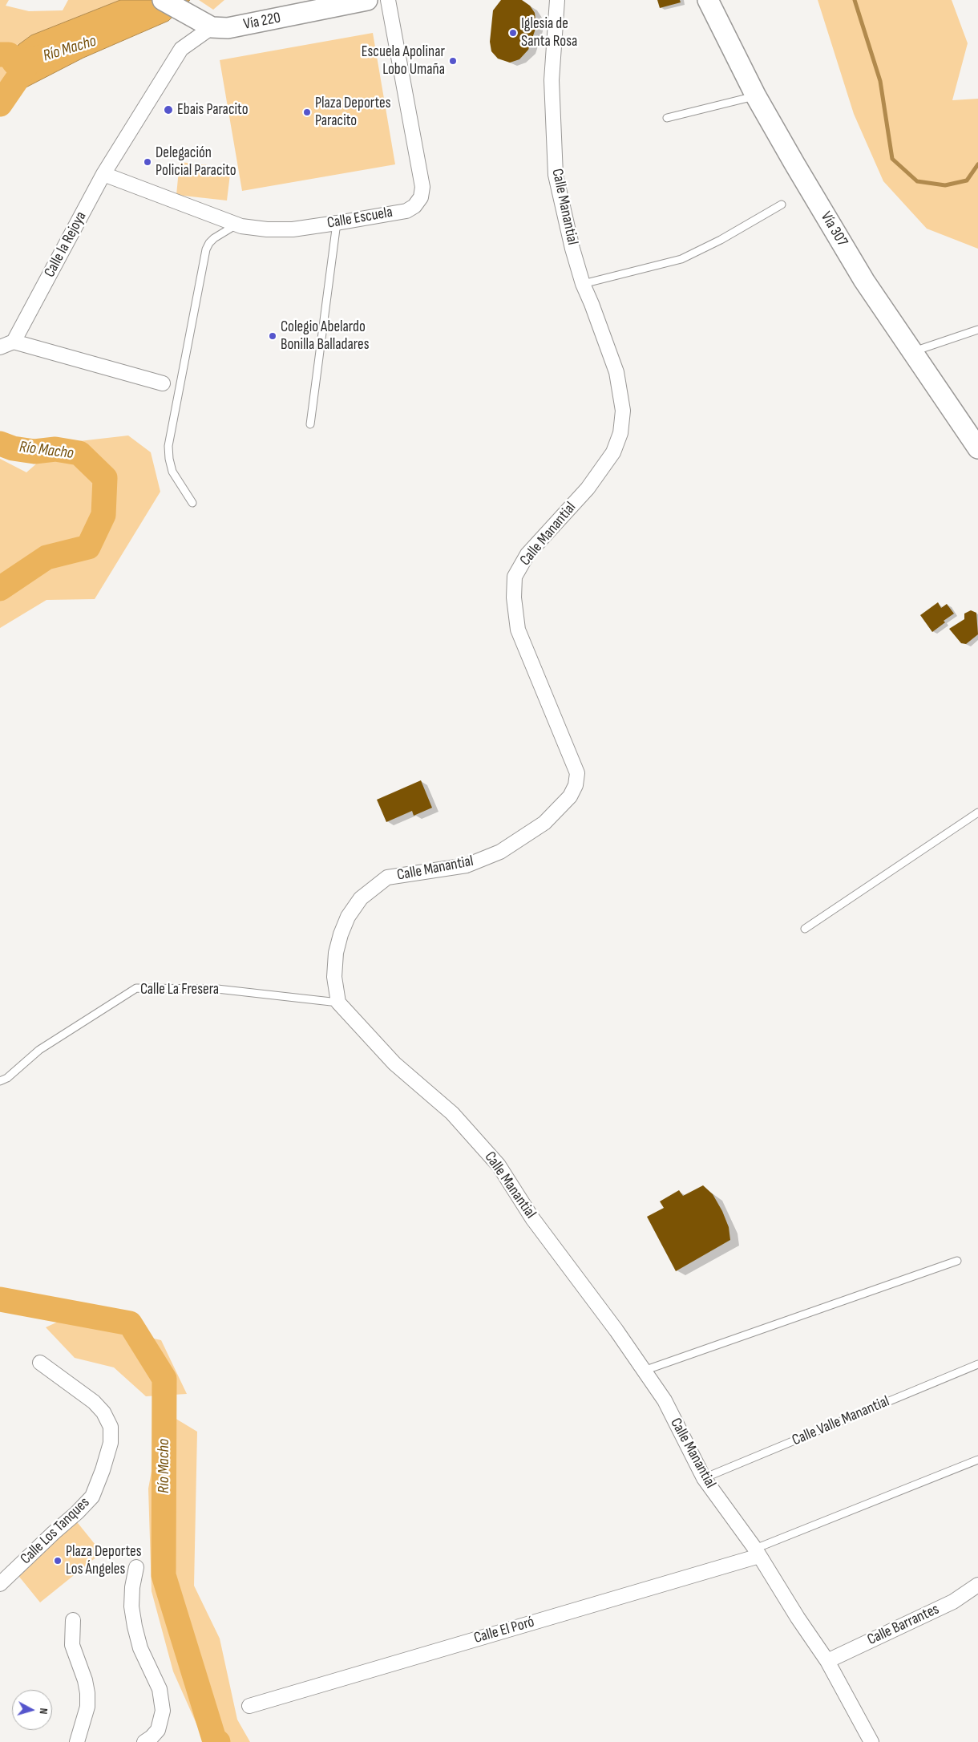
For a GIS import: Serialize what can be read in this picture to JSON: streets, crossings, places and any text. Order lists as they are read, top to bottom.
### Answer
{
  "streets": {
    "street": [
      "Vía 220",
      "Calle Manantial",
      "Calle Escuela",
      "Vía 307",
      "Calle la Rejoya",
      "Calle Los Tanques",
      "Calle Barrantes",
      "Calle El Poró"
    ],
    "lane": ["Calle La Fresera", "Calle Valle Manantial"]
  },
  "crossings": [
    ["Vía 220", "Calle la Rejoya"],
    ["Calle Manantial", "Calle La Fresera"],
    ["Calle Manantial", "Calle Valle Manantial"],
    ["Calle Manantial", "Calle Barrantes"],
    ["Calle Manantial", "Calle El Poró"],
    ["Calle Escuela", "Calle la Rejoya"]
  ],
  "water": ["Río Macho"],
  "places": [
    "Iglesia de Santa Rosa",
    "Escuela Apolinar Lobo Umaña",
    "Ebais Paracito",
    "Plaza Deportes Paracito",
    "Delegación Policial Paracito",
    "Colegio Abelardo Bonilla Balladares",
    "Plaza Deportes Los Ángeles"
  ],
  "north": "right"
}
